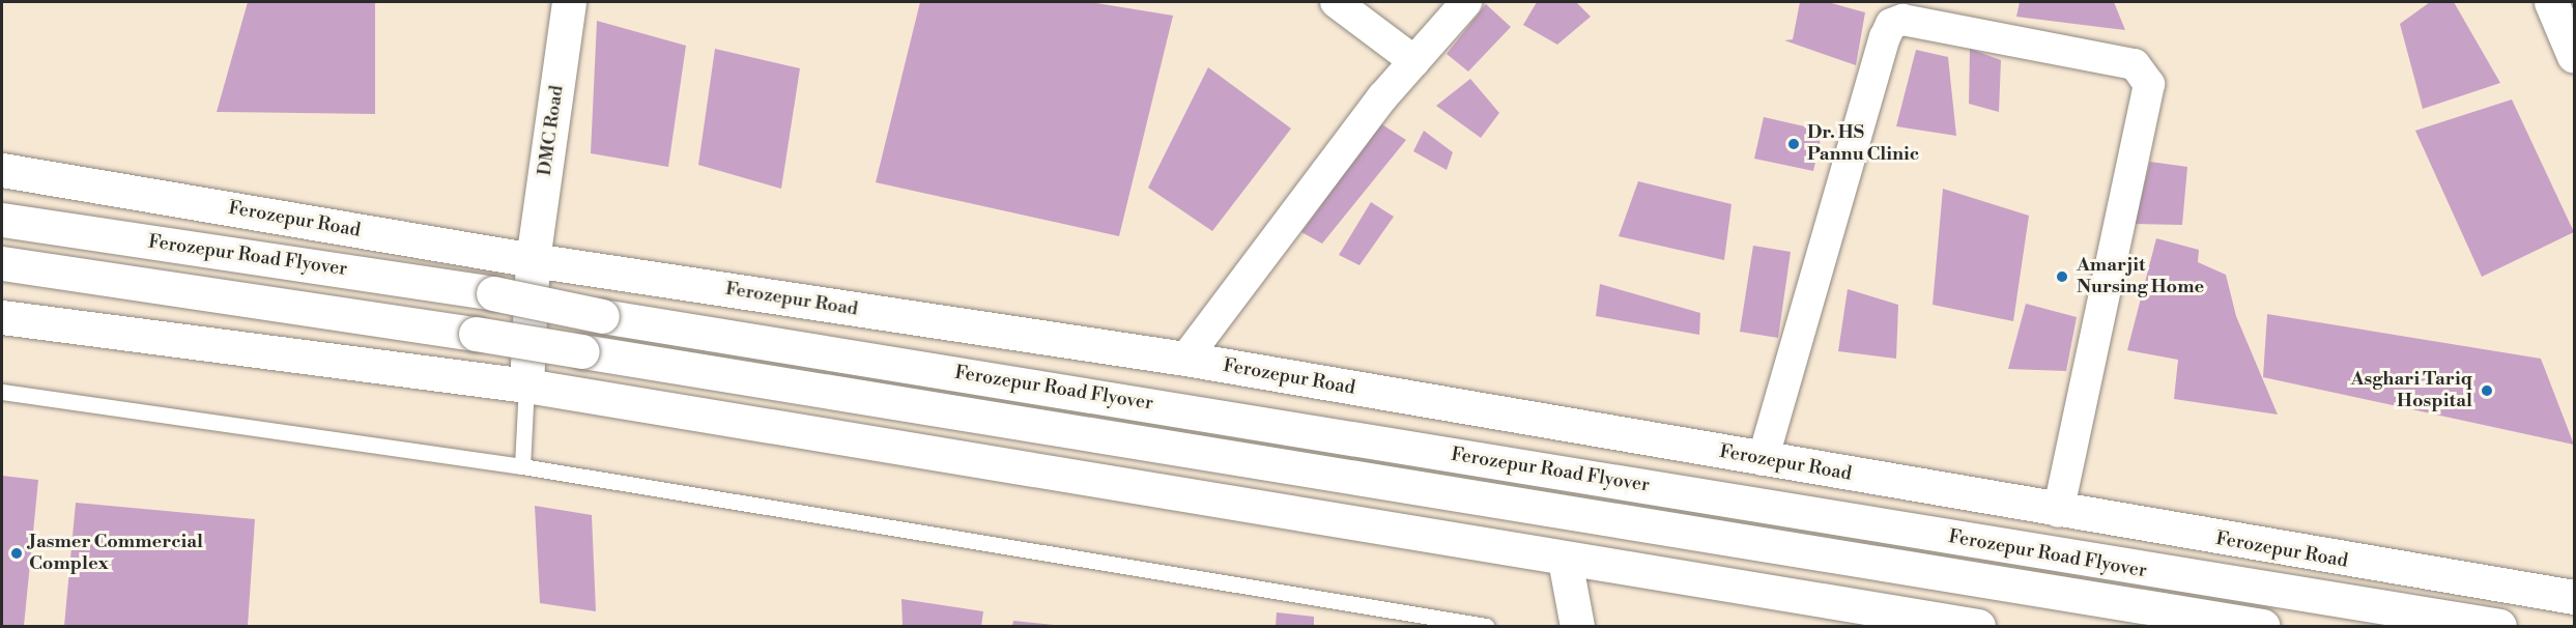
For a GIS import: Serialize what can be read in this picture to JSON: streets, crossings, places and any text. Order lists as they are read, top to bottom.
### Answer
{
  "streets": {
    "main road": ["DMC Road", "Ferozepur Road", "Ferozepur Road Flyover"]
  },
  "crossings": [
    ["DMC Road", "Ferozepur Road"]
  ],
  "places": [
    "Dr. HS Pannu Clinic",
    "Amarjit Nursing Home",
    "Asghari Tariq Hospital",
    "Jasmer Commercial Complex"
  ]
}
